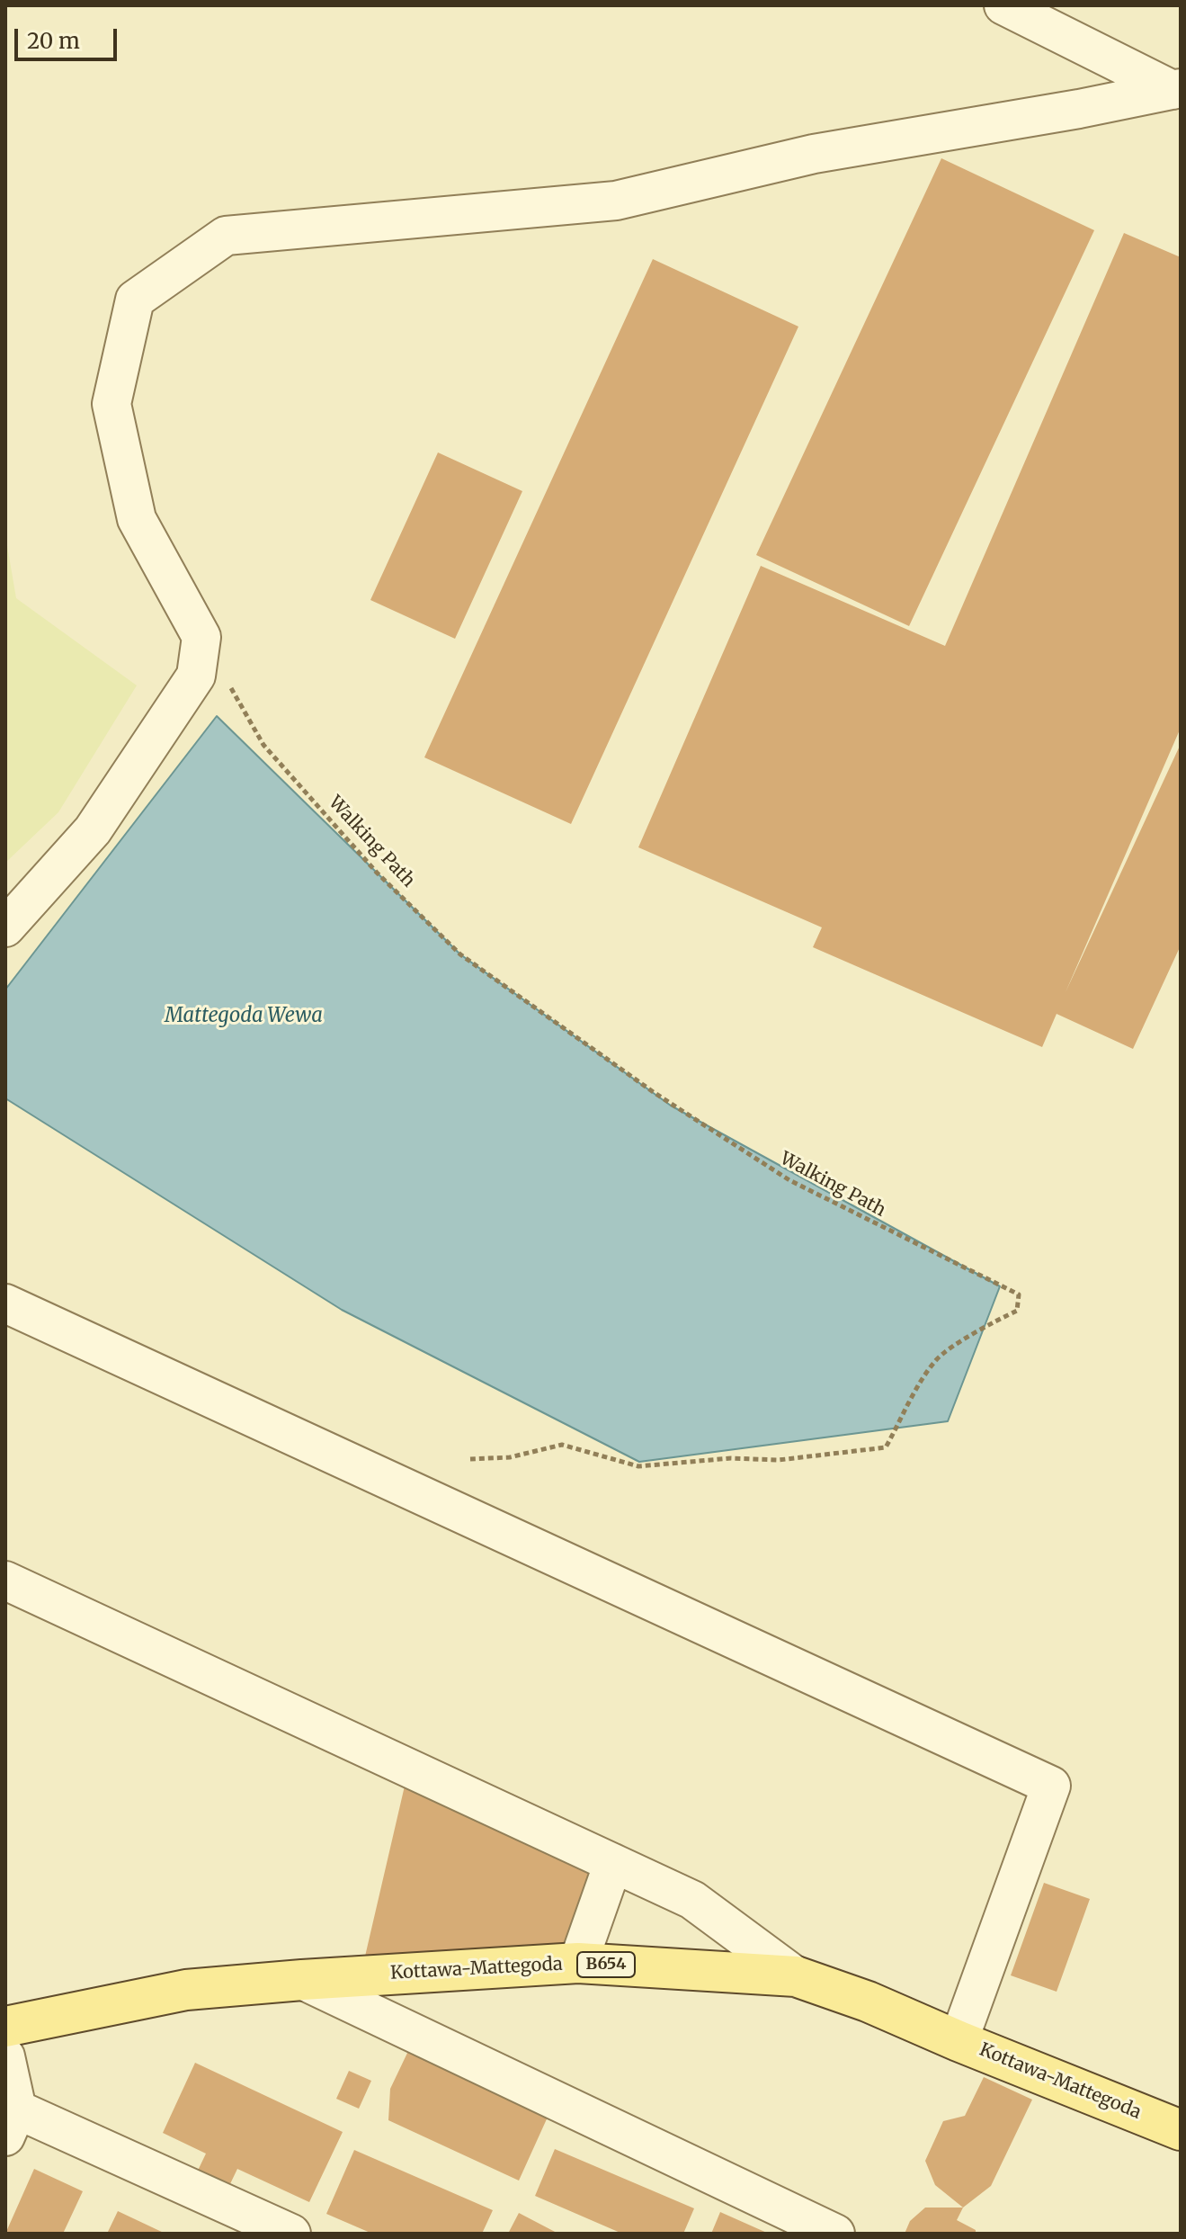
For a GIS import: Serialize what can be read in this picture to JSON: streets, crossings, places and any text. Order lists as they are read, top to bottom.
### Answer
{
  "streets": {
    "main road": ["B654", "Kottawa-Mattegoda"],
    "path": ["Walking Path"]
  },
  "water": ["Mattegoda Wewa"],
  "scale_bar": "20 m"
}
